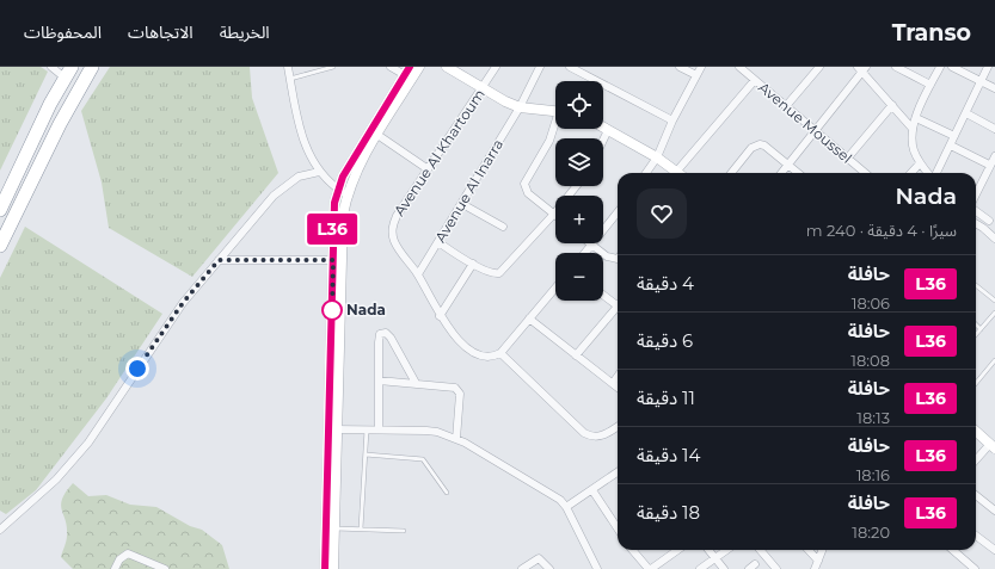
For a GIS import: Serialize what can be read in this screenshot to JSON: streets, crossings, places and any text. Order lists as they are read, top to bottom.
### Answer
{
  "streets": {
    "street": ["Avenue Moussel", "Avenue Al Khartoum", "Avenue Al Inarra"]
  },
  "crossings": [
    ["Avenue Al Khartoum", "Avenue Al Inarra"]
  ],
  "places": ["Nada"],
  "lines": ["bus line L36"],
  "page": {
    "header": "Transo",
    "nav": ["الخريطة", "الاتجاهات", "المحفوظات"],
    "on_map": "L36",
    "map_buttons": ["+", "−"],
    "heading": ["Nada", "سيرًا · 4 دقيقة · 240 m"],
    "list": [
      {
        "mark": "L36",
        "name": "حافلة",
        "note": "18:06",
        "value": "4 دقيقة"
      },
      {
        "mark": "L36",
        "name": "حافلة",
        "note": "18:08",
        "value": "6 دقيقة"
      },
      {
        "mark": "L36",
        "name": "حافلة",
        "note": "18:13",
        "value": "11 دقيقة"
      },
      {
        "mark": "L36",
        "name": "حافلة",
        "note": "18:16",
        "value": "14 دقيقة"
      },
      {
        "mark": "L36",
        "name": "حافلة",
        "note": "18:20",
        "value": "18 دقيقة"
      }
    ]
  }
}
